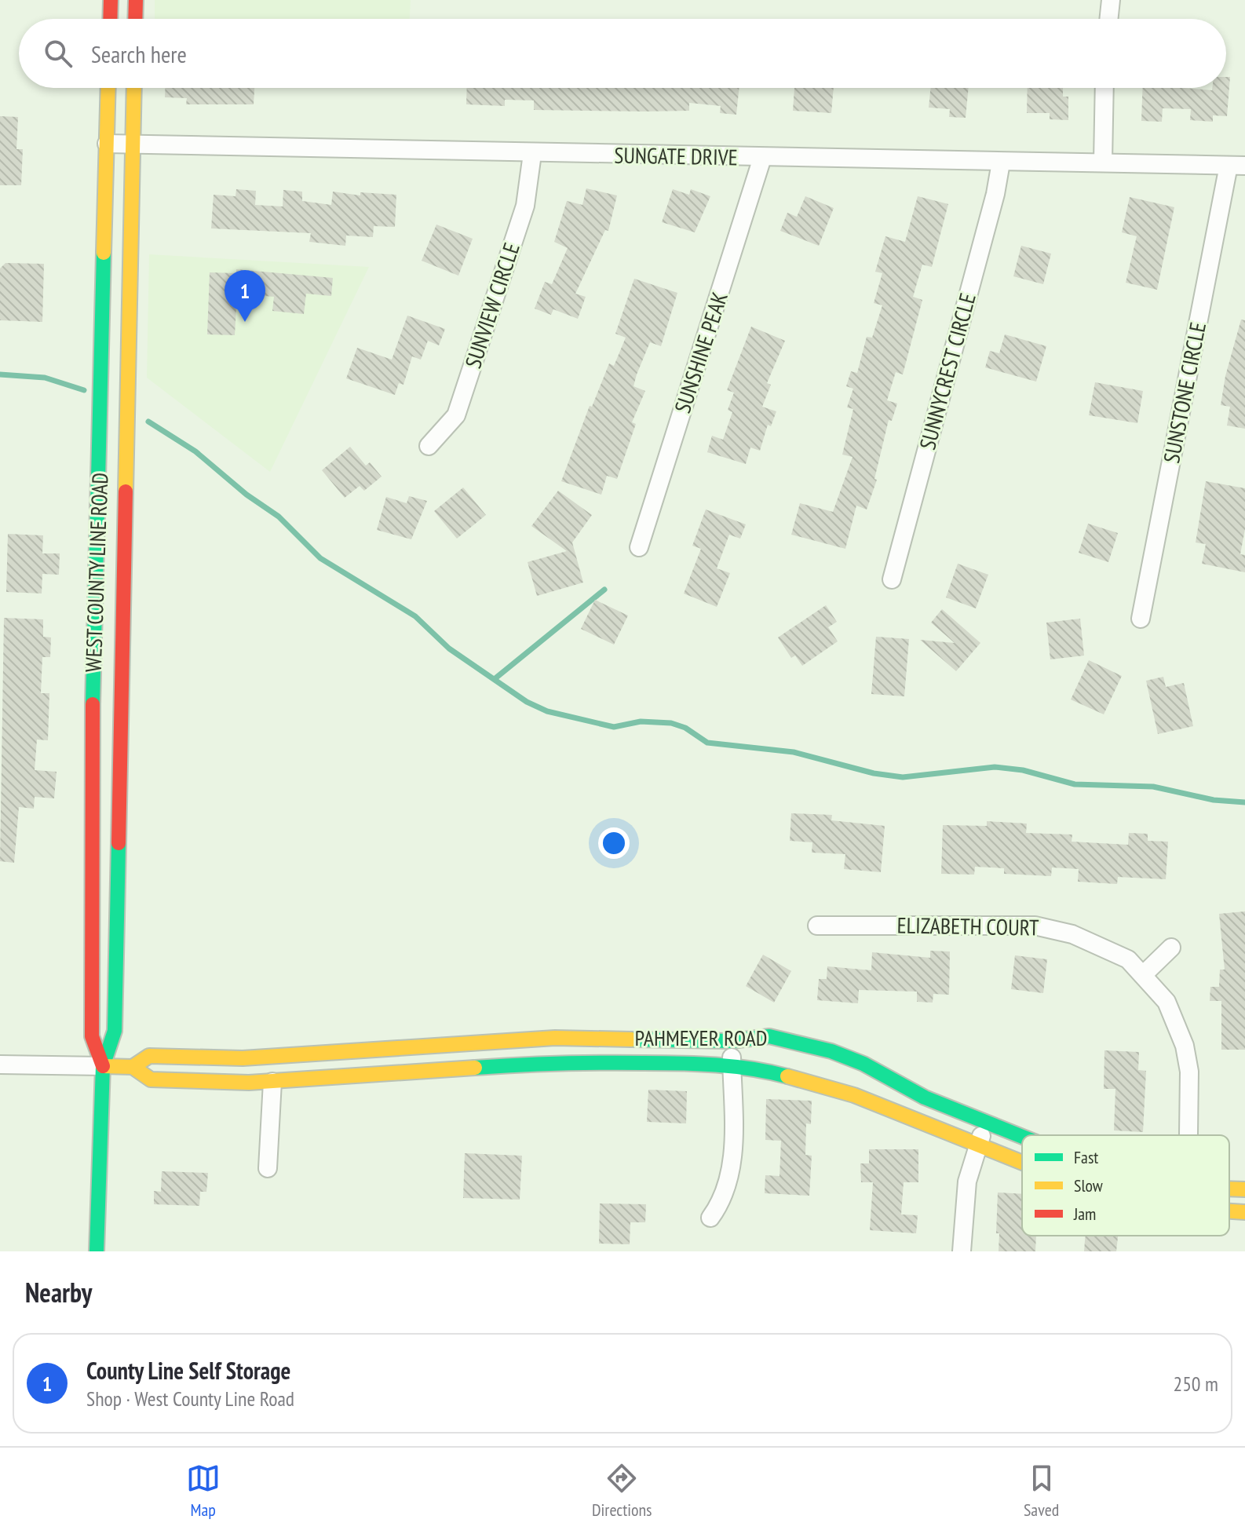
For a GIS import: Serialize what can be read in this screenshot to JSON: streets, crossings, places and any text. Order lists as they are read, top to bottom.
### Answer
{
  "streets": {
    "street": [
      "SUNGATE DRIVE",
      "SUNVIEW CIRCLE",
      "SUNSHINE PEAK",
      "SUNNYCREST CIRCLE",
      "SUNSTONE CIRCLE",
      "WEST COUNTY LINE ROAD",
      "ELIZABETH COURT",
      "PAHMEYER ROAD"
    ]
  },
  "crossings": [
    ["SUNGATE DRIVE", "SUNVIEW CIRCLE"],
    ["SUNGATE DRIVE", "SUNSHINE PEAK"],
    ["SUNGATE DRIVE", "SUNNYCREST CIRCLE"],
    ["SUNGATE DRIVE", "SUNSTONE CIRCLE"],
    ["SUNGATE DRIVE", "WEST COUNTY LINE ROAD"],
    ["WEST COUNTY LINE ROAD", "PAHMEYER ROAD"]
  ],
  "legend": ["Fast", "Slow", "Jam"],
  "page": {
    "search": "Search here",
    "pins": "1",
    "heading": "Nearby",
    "list": [
      {
        "mark": "1",
        "name": "County Line Self Storage",
        "note": "Shop · West County Line Road",
        "value": "250 m"
      }
    ],
    "nav": ["Map", "Directions", "Saved"]
  }
}
